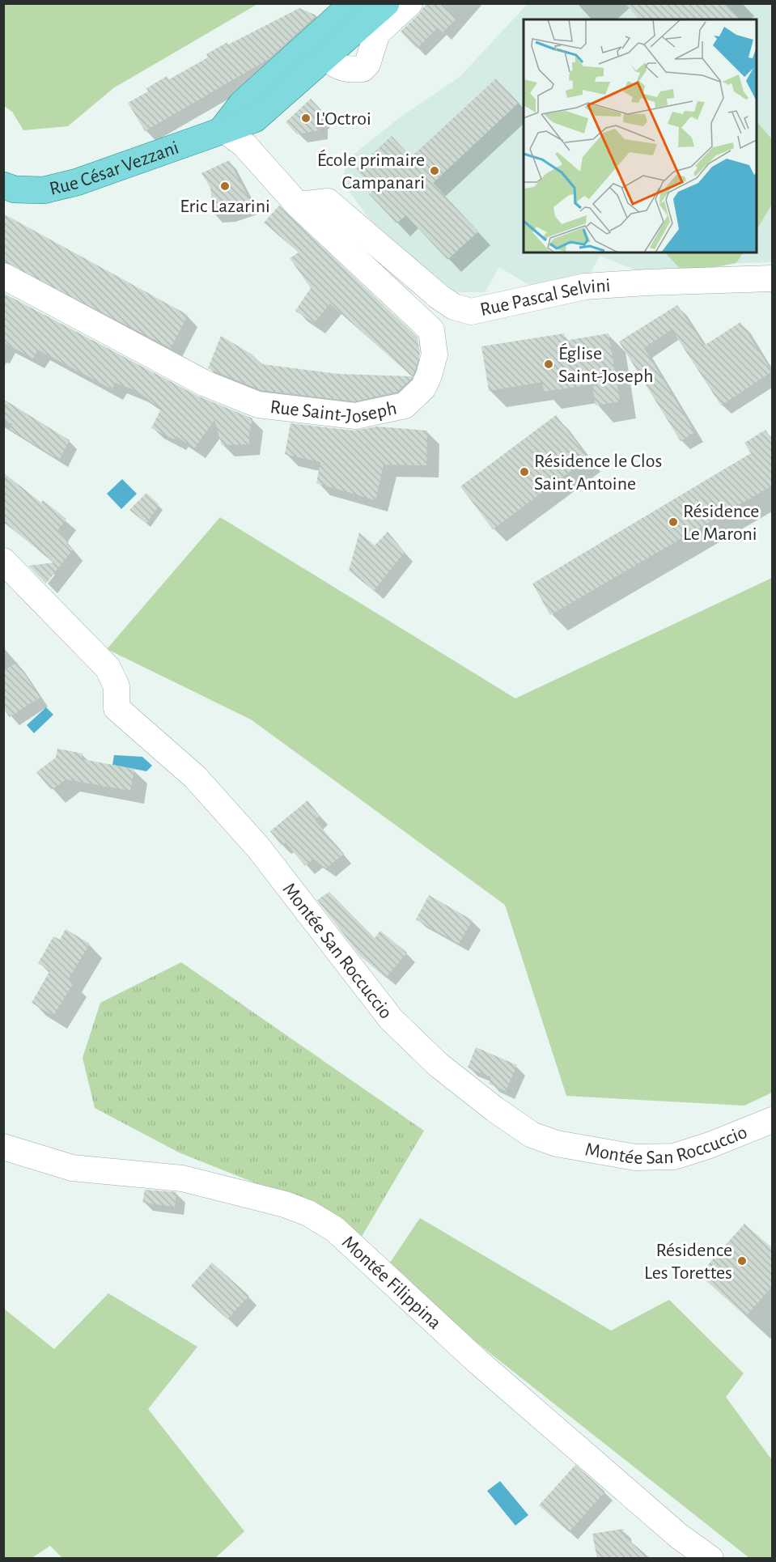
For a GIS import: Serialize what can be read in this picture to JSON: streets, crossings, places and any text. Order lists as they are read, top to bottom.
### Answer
{
  "streets": {
    "main road": ["Rue César Vezzani"],
    "street": [
      "Rue Pascal Selvini",
      "Rue Saint-Joseph",
      "Montée San Roccuccio",
      "Montée Filippina"
    ]
  },
  "crossings": [
    ["Rue César Vezzani", "Rue Saint-Joseph"],
    ["Rue Pascal Selvini", "Rue Saint-Joseph"]
  ],
  "places": [
    "L'Octroi",
    "École primaire Campanari",
    "Eric Lazarini",
    "Église Saint-Joseph",
    "Résidence le Clos Saint Antoine",
    "Résidence Le Maroni",
    "Résidence Les Torettes"
  ]
}
